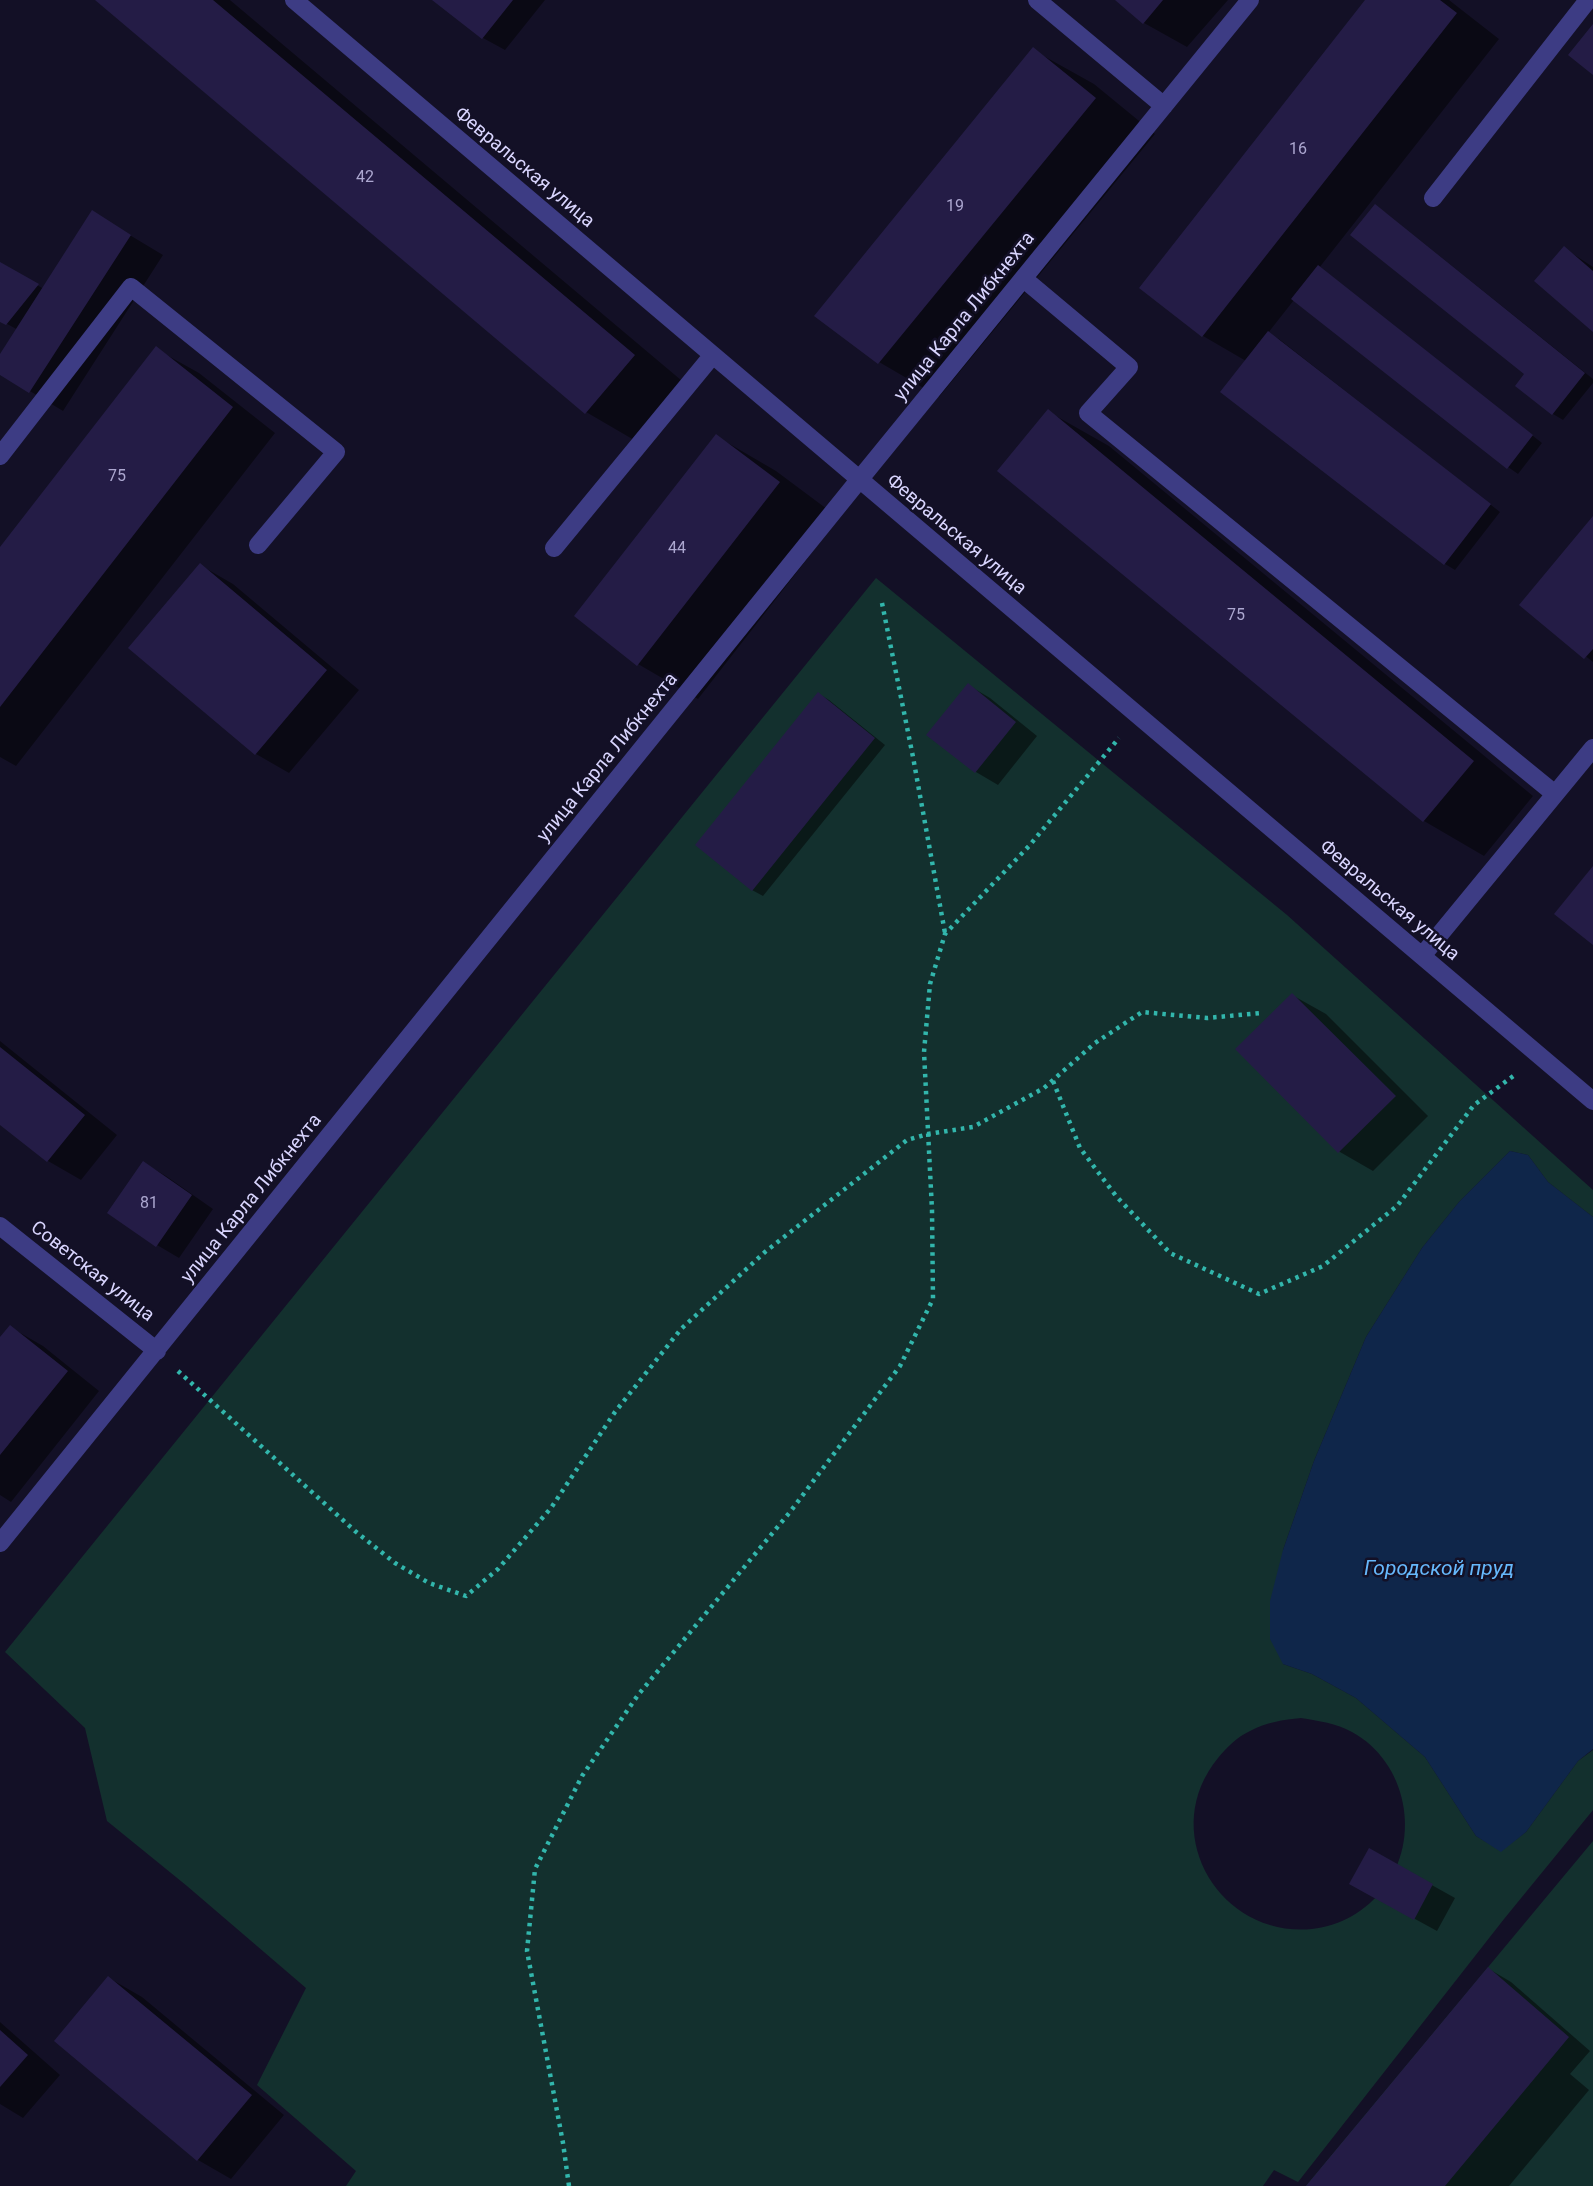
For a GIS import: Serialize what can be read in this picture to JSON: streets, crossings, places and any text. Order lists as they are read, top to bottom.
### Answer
{
  "streets": {
    "street": ["Февральская улица", "улица Карла Либкнехта", "Советская улица"]
  },
  "crossings": [
    ["Февральская улица", "улица Карла Либкнехта"],
    ["улица Карла Либкнехта", "Советская улица"]
  ],
  "water": ["Городской пруд"],
  "house_numbers": [
    "16",
    "42",
    "19",
    "75",
    "44",
    "75",
    "81"
  ]
}
